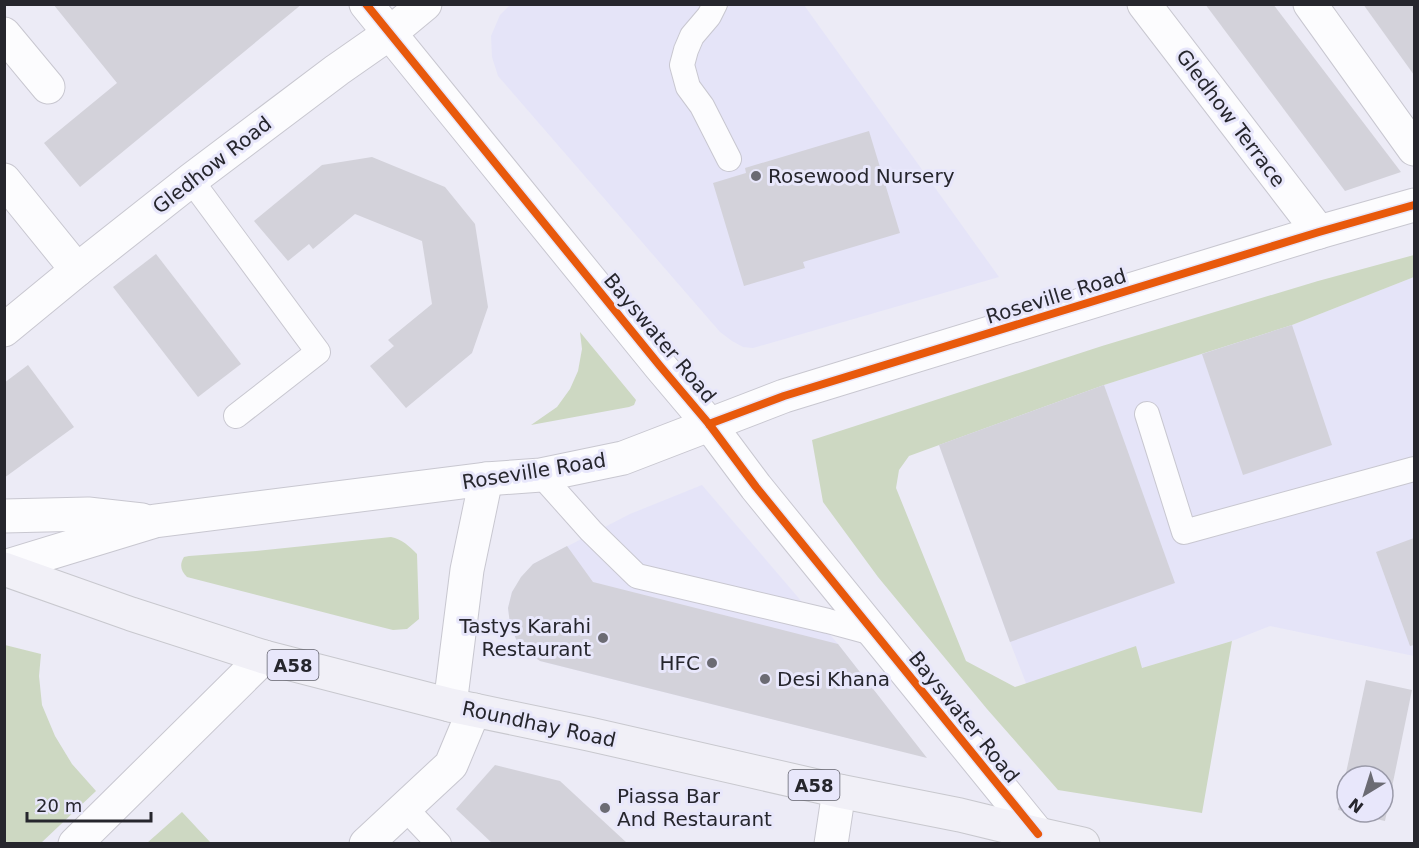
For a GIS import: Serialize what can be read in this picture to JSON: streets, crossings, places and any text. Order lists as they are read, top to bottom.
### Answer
{
  "streets": {
    "main road": ["A58", "Roundhay Road"],
    "street": [
      "Gledhow Terrace",
      "Gledhow Road",
      "Roseville Road",
      "Bayswater Road"
    ]
  },
  "crossings": [
    ["Gledhow Terrace", "Roseville Road"],
    ["Gledhow Road", "Bayswater Road"],
    ["Roseville Road", "Bayswater Road"],
    ["Roseville Road", "Roundhay Road"],
    ["Bayswater Road", "Roundhay Road"]
  ],
  "places": [
    "Rosewood Nursery",
    "Tastys Karahi Restaurant",
    "HFC",
    "Desi Khana",
    "Piassa Bar And Restaurant"
  ],
  "scale_bar": "20 m",
  "north": "bottom left"
}
